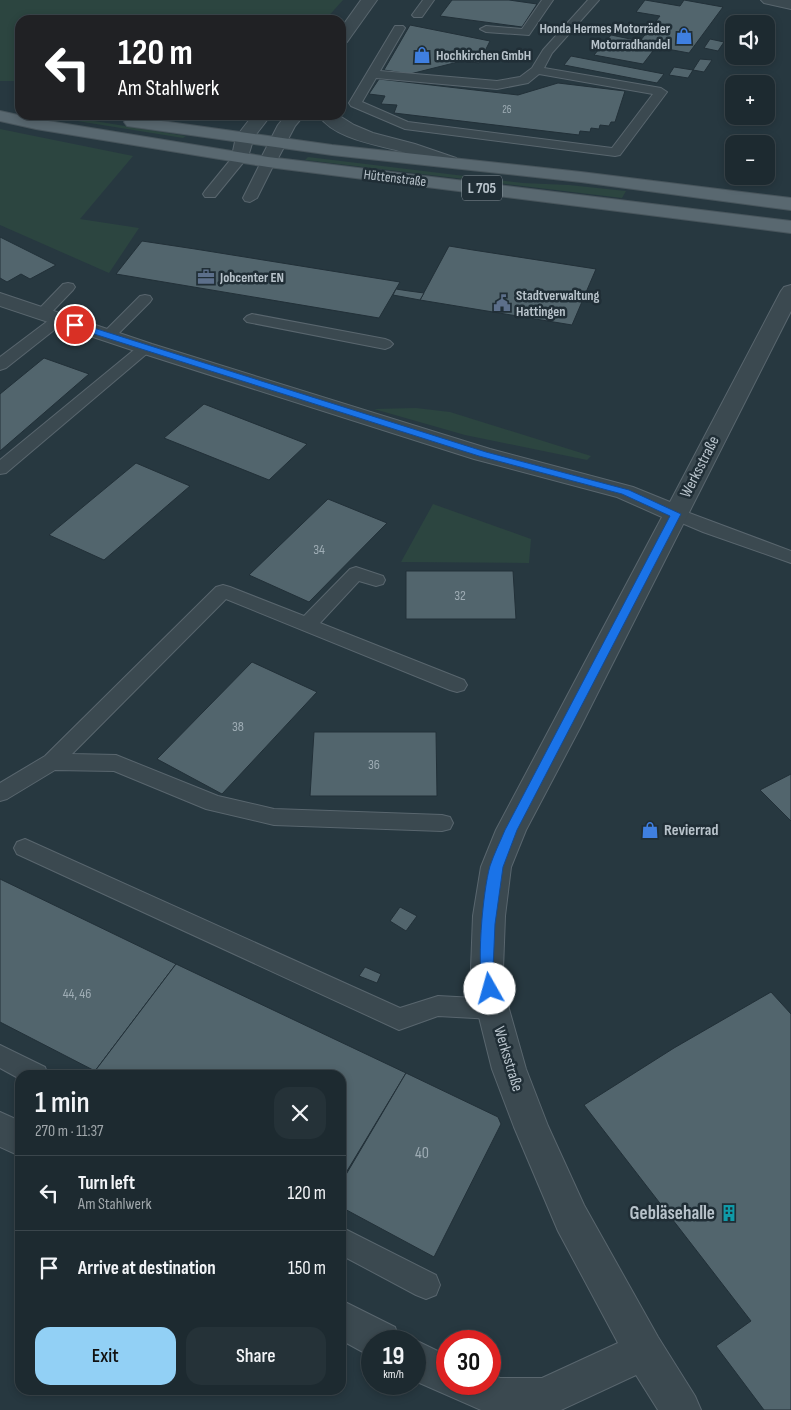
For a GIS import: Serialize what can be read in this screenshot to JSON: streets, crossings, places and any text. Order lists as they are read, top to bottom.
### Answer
{
  "streets": {
    "main road": ["Hüttenstraße", "L 705"],
    "street": ["Werksstraße"]
  },
  "places": {
    "shop": ["Honda Hermes Motorräder Motorradhandel", "Hochkirchen GmbH", "Revierrad"],
    "office": ["Jobcenter EN"],
    "public building": ["Stadtverwaltung Hattingen"],
    "building": ["Gebläsehalle"]
  },
  "house_numbers": [
    "26",
    "34",
    "32",
    "38",
    "36",
    "44, 46",
    "40"
  ],
  "page": {
    "map_buttons": ["+", "−"],
    "turn": ["120 m", "Am Stahlwerk"],
    "heading": ["1 min", "270 m · 11:37"],
    "list": [
      {
        "name": "Turn left",
        "note": "Am Stahlwerk",
        "value": "120 m"
      },
      {
        "name": "Arrive at destination",
        "value": "150 m"
      }
    ],
    "buttons": ["Exit", "Share"],
    "speed": "19 km/h",
    "limit": "30"
  }
}
